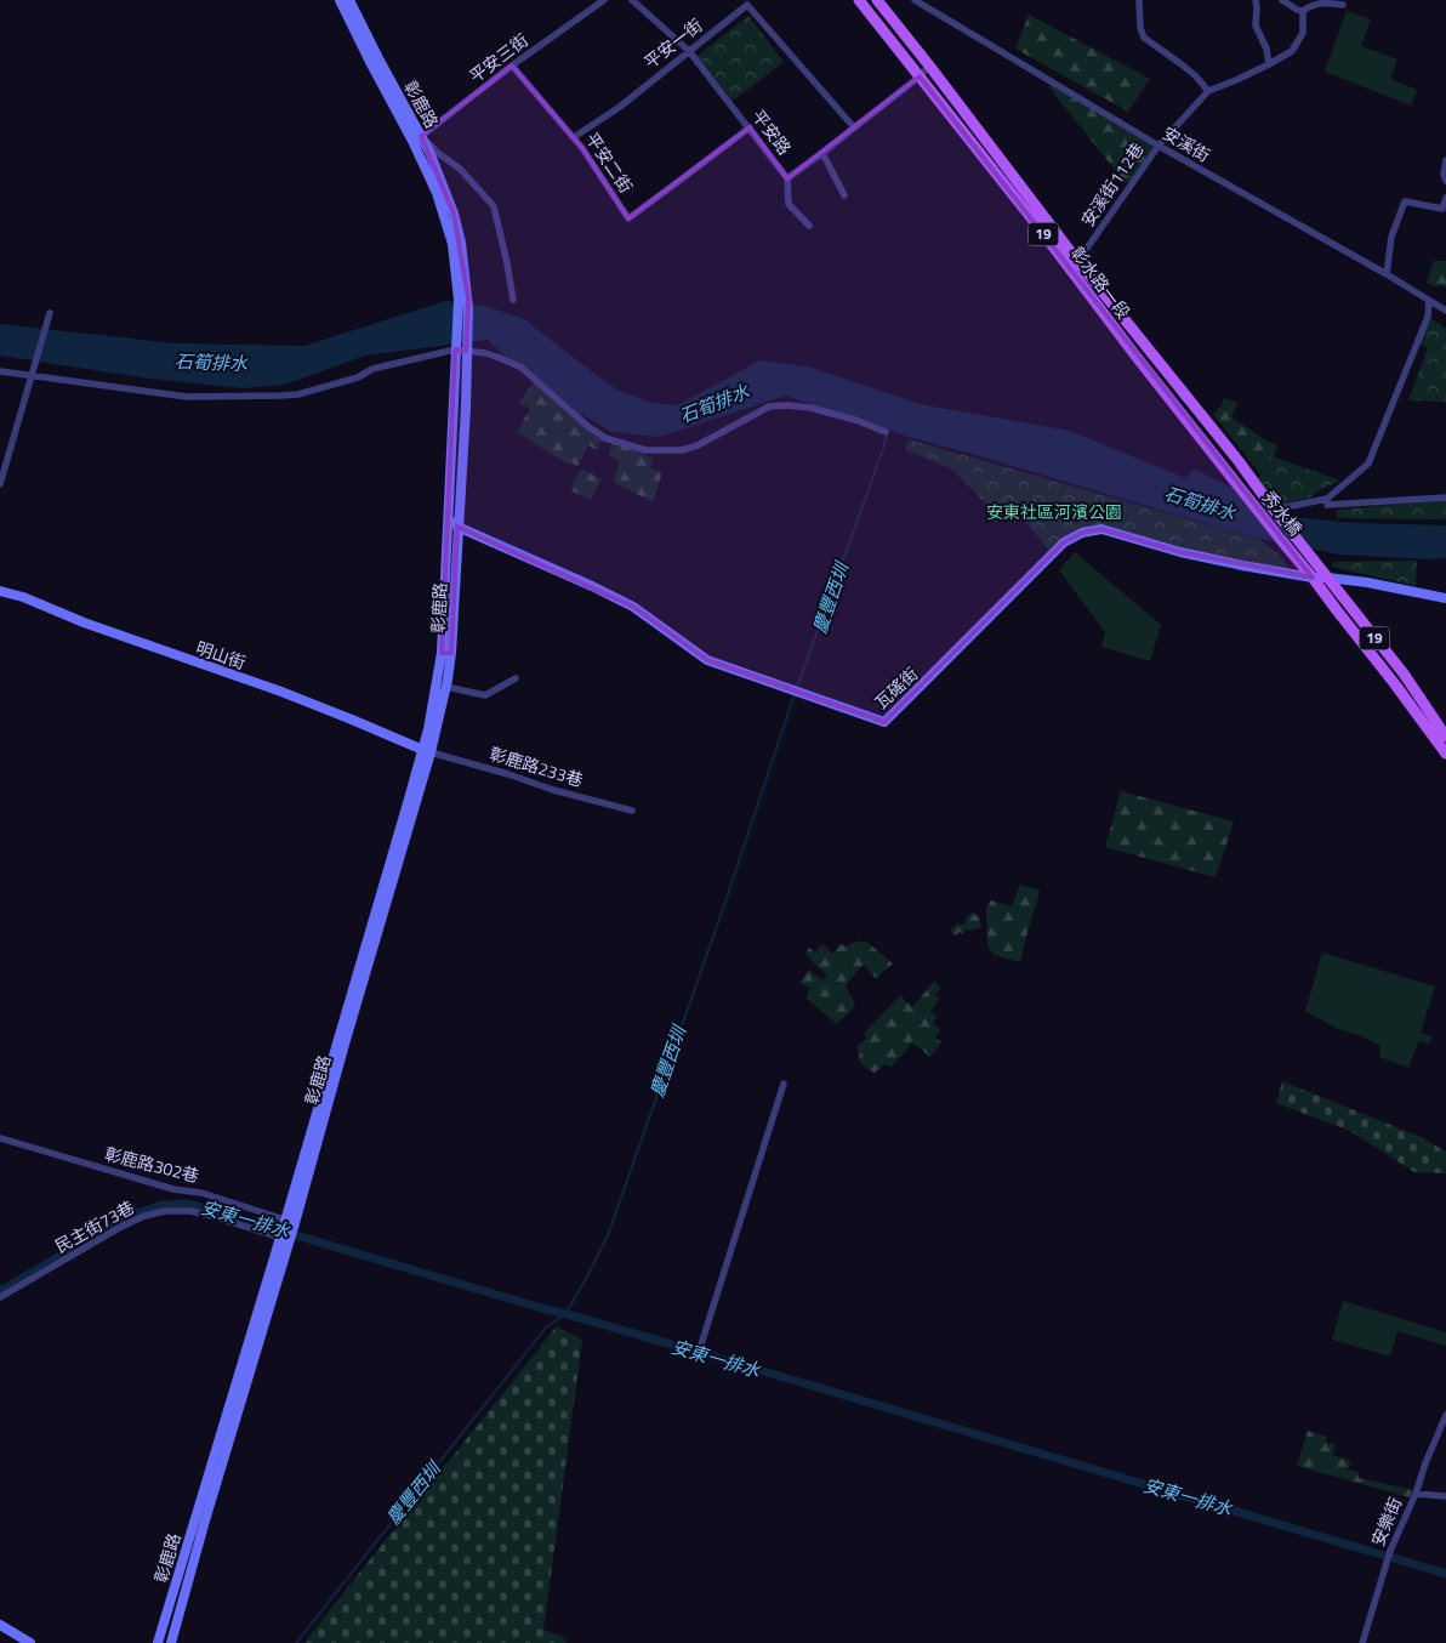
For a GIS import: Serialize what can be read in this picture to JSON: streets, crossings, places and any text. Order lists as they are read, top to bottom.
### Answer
{
  "streets": {
    "main road": [
      "彰鹿路",
      "19",
      "彰水路一段",
      "秀水橋",
      "明山街",
      "瓦磘街"
    ],
    "street": [
      "平安一街",
      "平安三街",
      "平安路",
      "安溪街",
      "平安二街",
      "安溪街112巷",
      "彰鹿路233巷",
      "彰鹿路302巷",
      "民主街73巷",
      "安樂街"
    ]
  },
  "crossings": [
    ["平安一街", "平安路"],
    ["平安一街", "平安二街"],
    ["平安三街", "彰鹿路"],
    ["平安三街", "平安二街"],
    ["彰鹿路", "明山街"],
    ["彰鹿路", "瓦磘街"],
    ["彰鹿路", "彰鹿路233巷"],
    ["彰鹿路", "彰鹿路302巷"],
    ["彰鹿路", "民主街73巷"],
    ["平安路", "平安二街"],
    ["平安路", "彰水路一段"],
    ["安溪街", "安溪街112巷"],
    ["安溪街112巷", "彰水路一段"],
    ["19", "秀水橋"],
    ["19", "瓦磘街"],
    ["彰水路一段", "秀水橋"],
    ["秀水橋", "瓦磘街"],
    ["明山街", "彰鹿路233巷"]
  ],
  "water": ["石筍排水", "慶豐西圳", "安東一排水"],
  "parks": ["安東社區河濱公園"]
}
